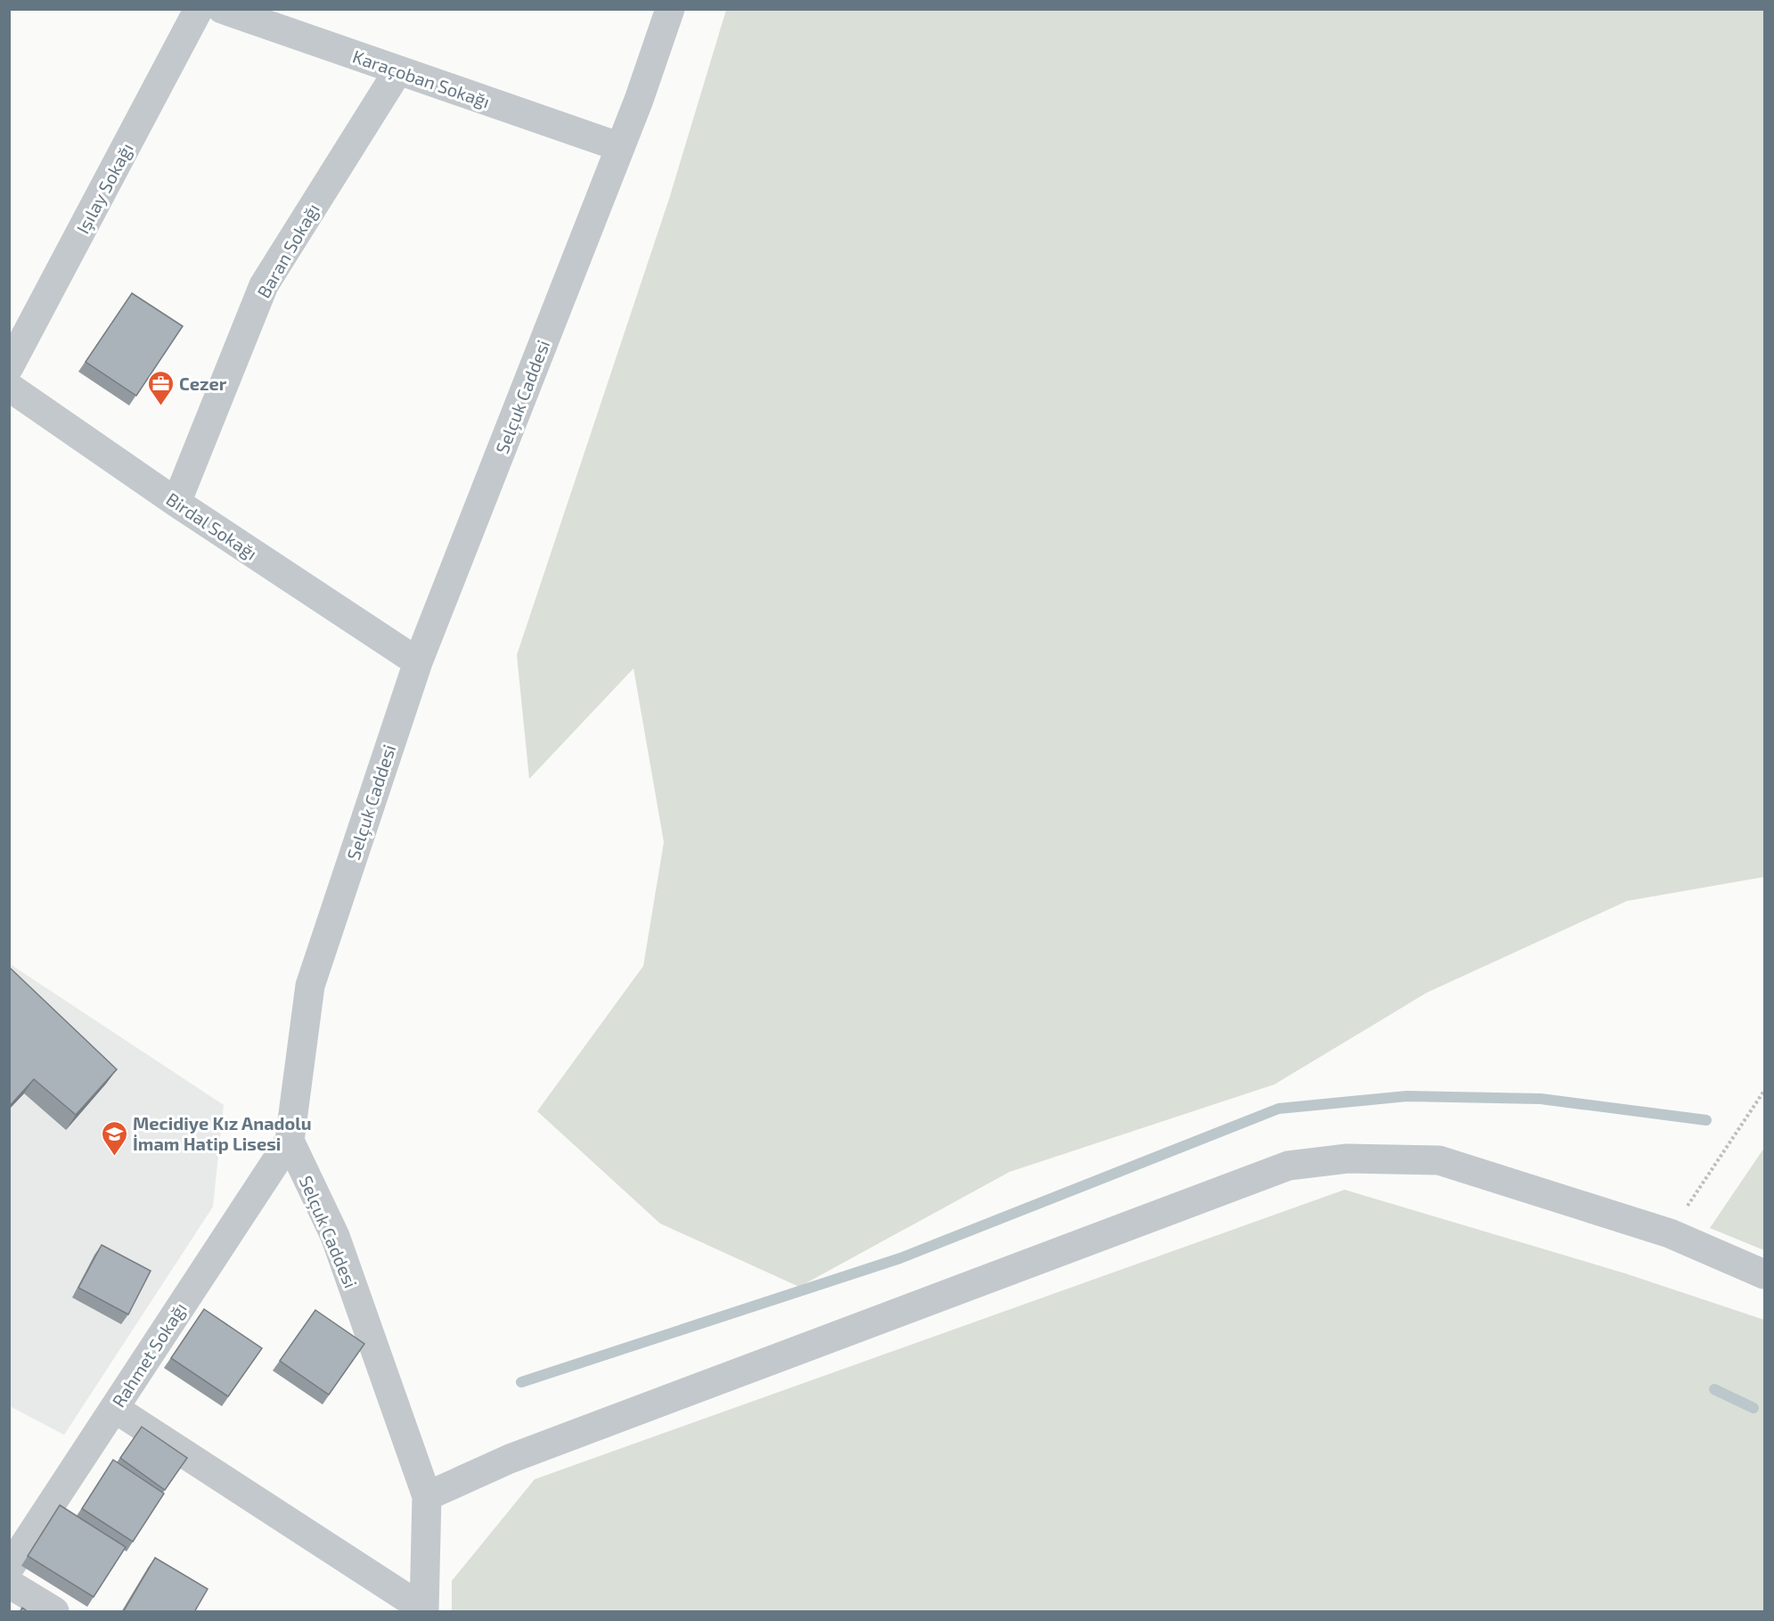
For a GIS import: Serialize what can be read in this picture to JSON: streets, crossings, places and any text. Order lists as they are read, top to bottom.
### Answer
{
  "streets": {
    "street": [
      "Karaçoban Sokağı",
      "Işılay Sokağı",
      "Baran Sokağı",
      "Selçuk Caddesi",
      "Birdal Sokağı",
      "Rahmet Sokağı"
    ]
  },
  "crossings": [
    ["Karaçoban Sokağı", "Baran Sokağı"],
    ["Karaçoban Sokağı", "Selçuk Caddesi"],
    ["Baran Sokağı", "Birdal Sokağı"],
    ["Selçuk Caddesi", "Birdal Sokağı"],
    ["Selçuk Caddesi", "Rahmet Sokağı"]
  ],
  "places": {
    "office": ["Cezer"],
    "school or university": ["Mecidiye Kız Anadolu İmam Hatip Lisesi"]
  }
}
